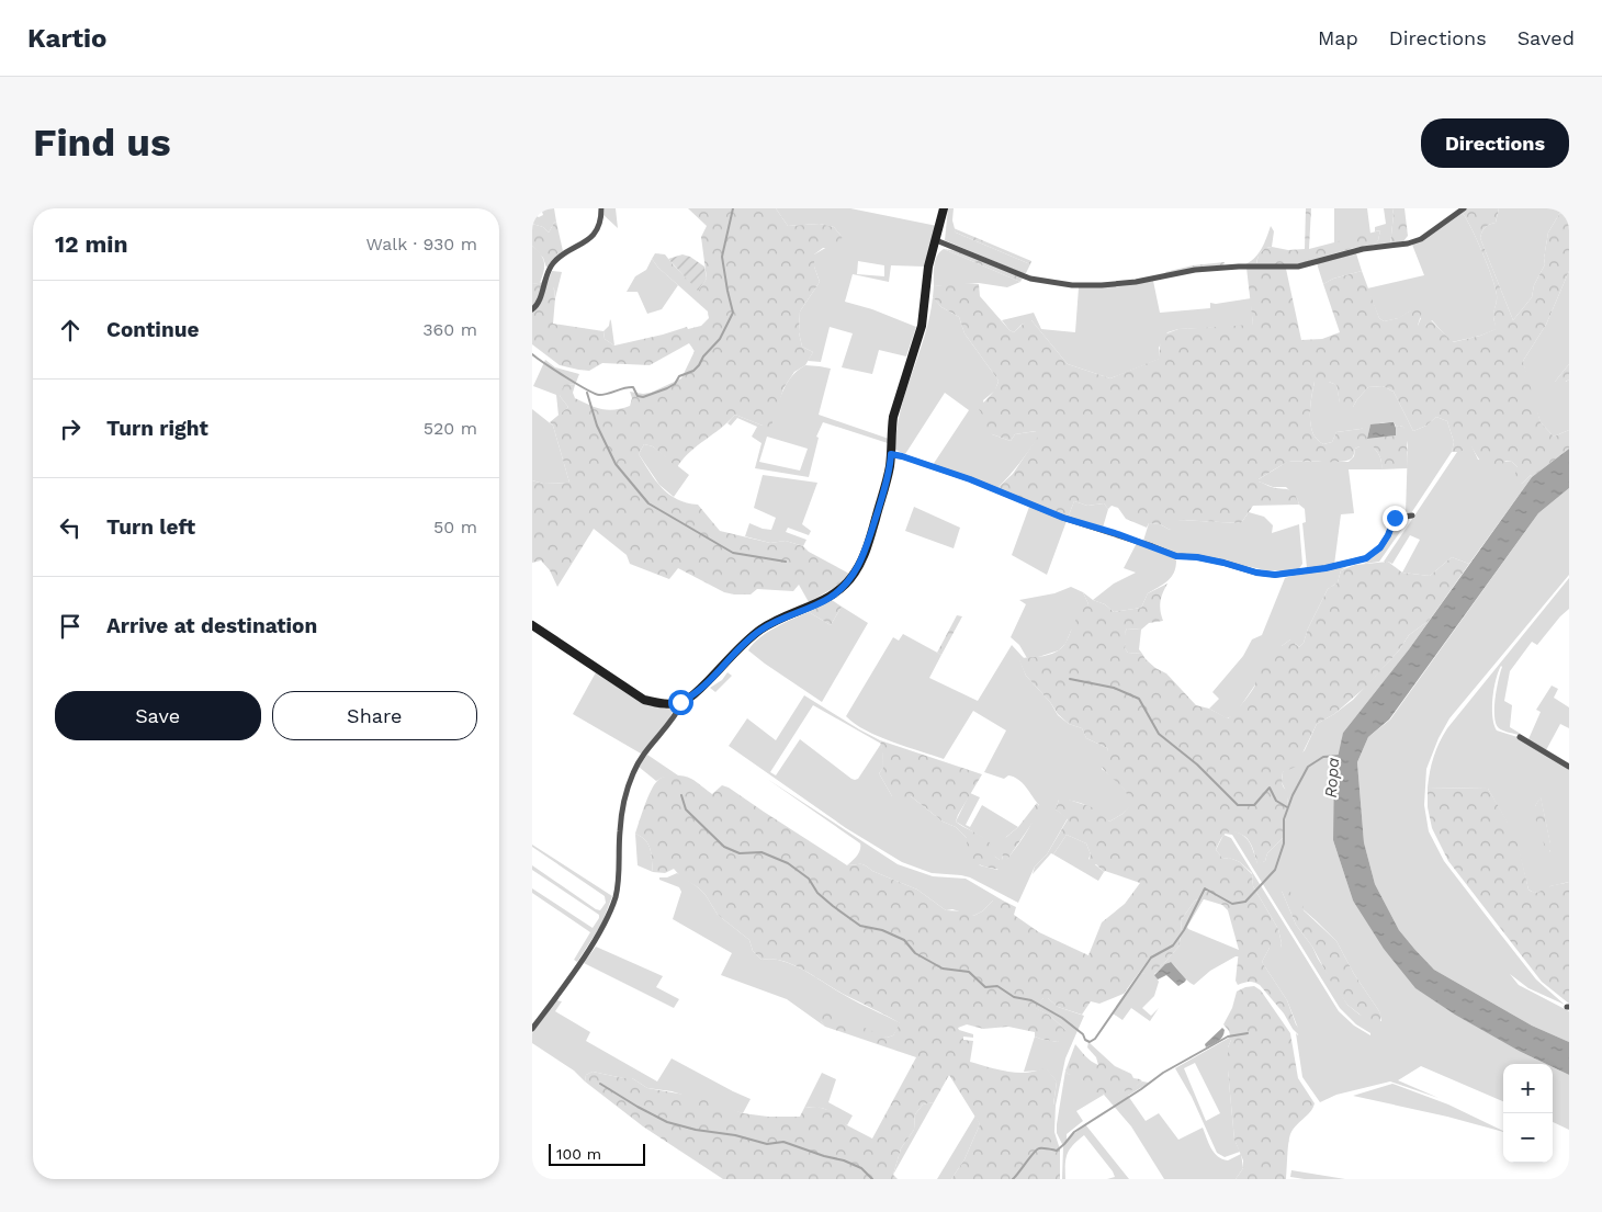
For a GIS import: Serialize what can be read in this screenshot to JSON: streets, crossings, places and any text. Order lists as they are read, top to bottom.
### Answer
{
  "water": ["Ropa"],
  "scale_bar": "100 m",
  "page": {
    "header": "Kartio",
    "nav": ["Map", "Directions", "Saved"],
    "buttons": [
      "Directions",
      ["Save", "Share"]
    ],
    "title": "Find us",
    "heading": ["12 min", "Walk · 930 m"],
    "list": [
      ["Continue", "360 m"],
      ["Turn right", "520 m"],
      ["Turn left", "50 m"],
      "Arrive at destination"
    ],
    "map_buttons": ["+", "−"],
    "scale": "100 m"
  }
}
